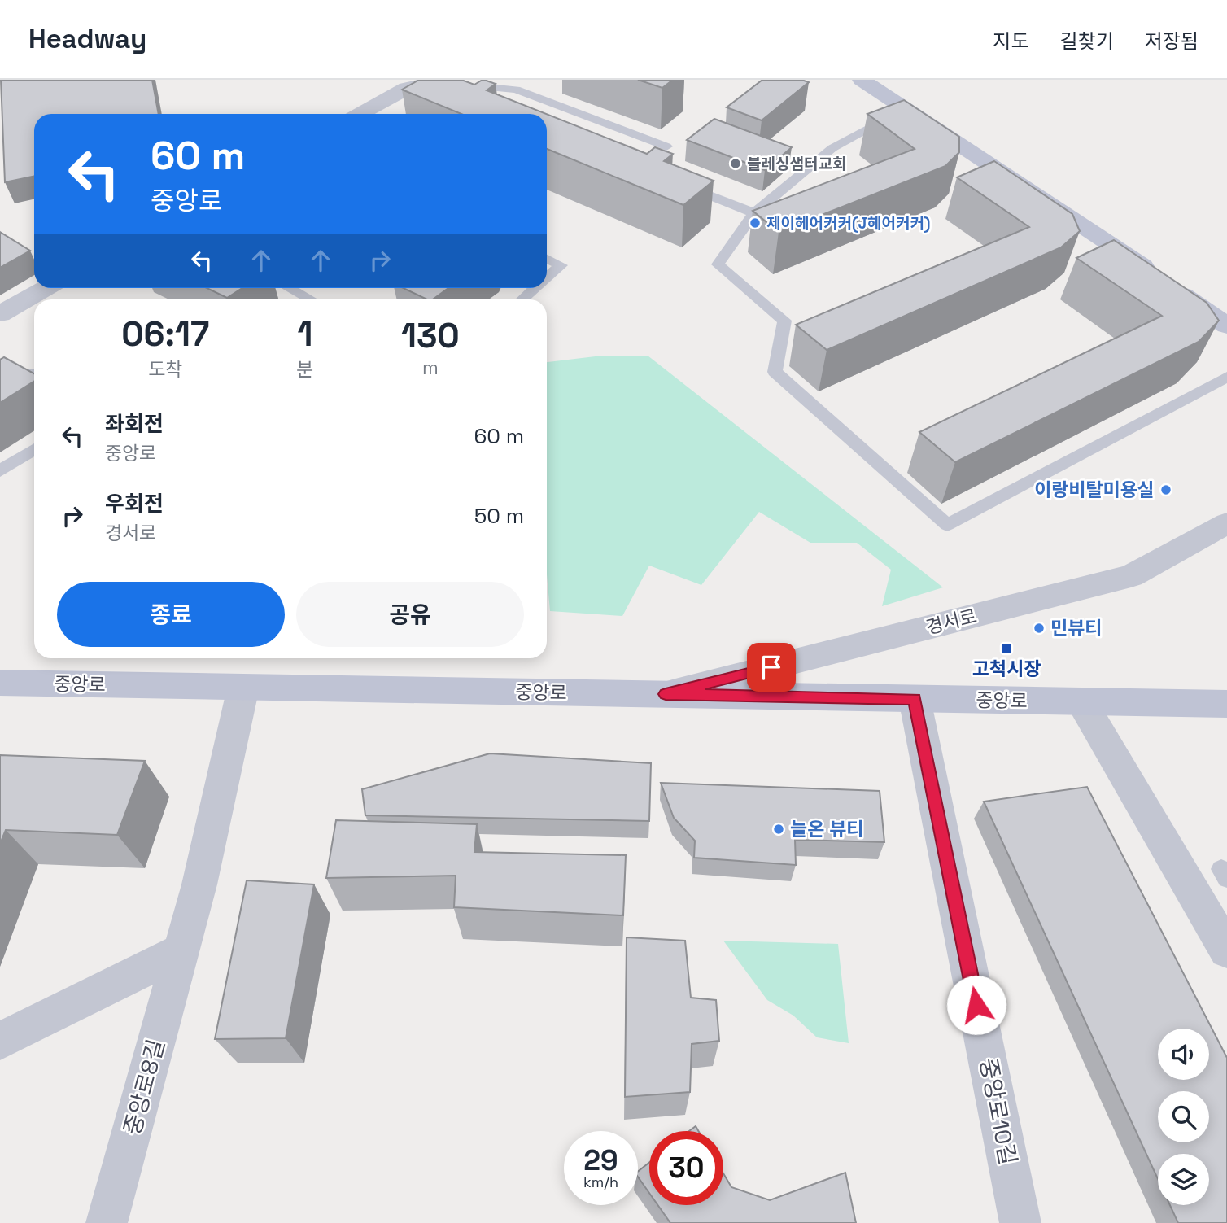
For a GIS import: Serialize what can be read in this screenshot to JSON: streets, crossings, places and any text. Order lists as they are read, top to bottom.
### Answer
{
  "streets": {
    "main road": ["중앙로"],
    "street": ["경서로", "중앙로8길", "중앙로10길"]
  },
  "crossings": [
    ["경서로", "중앙로"],
    ["중앙로", "중앙로8길"],
    ["중앙로", "중앙로10길"]
  ],
  "places": {
    "other": [
      "블레싱샘터교회",
      "제이헤어커커(J헤어커커)",
      "이랑비탈미용실",
      "민뷰티",
      "늘온 뷰티"
    ],
    "transit": ["고척시장"]
  },
  "page": {
    "header": "Headway",
    "nav": ["지도", "길찾기", "저장됨"],
    "turn": ["60 m", "중앙로"],
    "eta": [
      "06:17",
      "도착",
      "1",
      "분",
      "130",
      "m"
    ],
    "list": [
      {
        "name": "좌회전",
        "note": "중앙로",
        "value": "60 m"
      },
      {
        "name": "우회전",
        "note": "경서로",
        "value": "50 m"
      }
    ],
    "buttons": ["종료", "공유"],
    "speed": "29 km/h",
    "limit": "30"
  }
}
